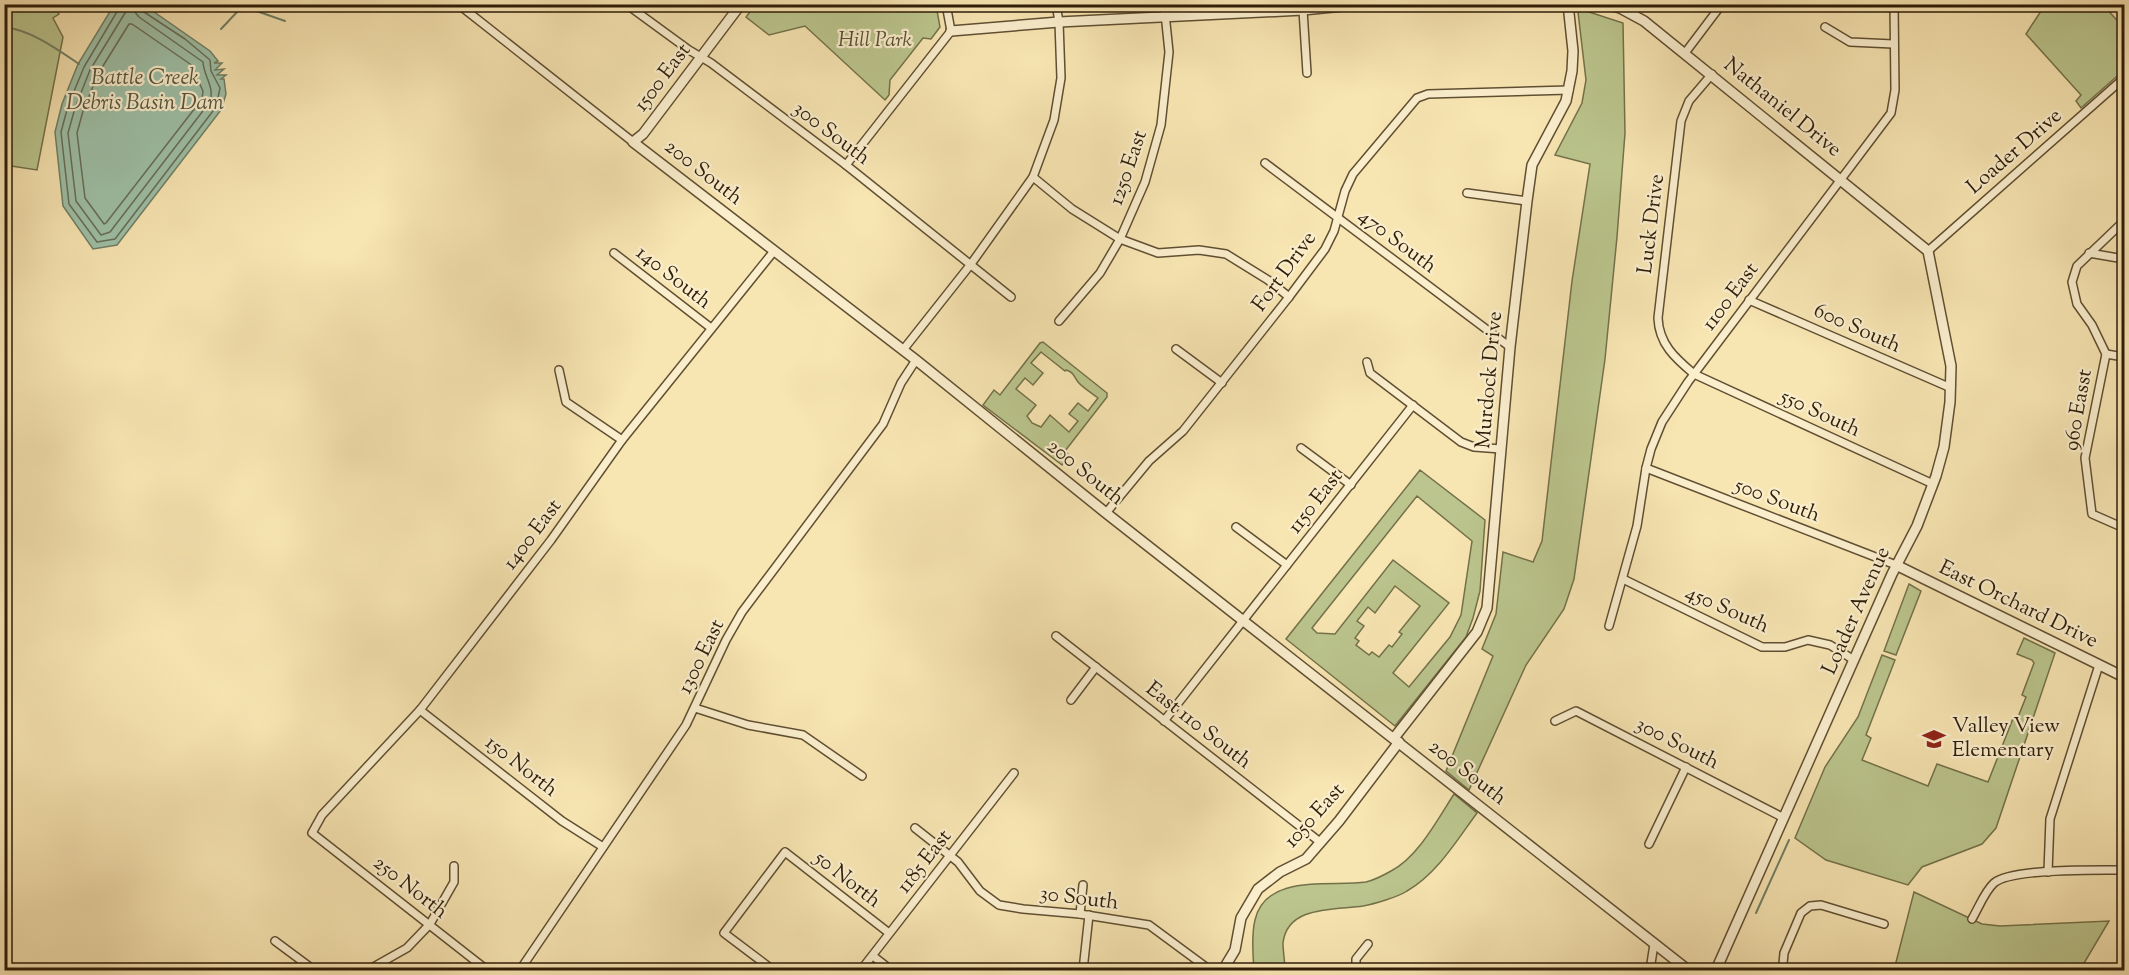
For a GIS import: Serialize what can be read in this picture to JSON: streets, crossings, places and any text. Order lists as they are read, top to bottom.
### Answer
{
  "streets": {
    "street": [
      "1500 East",
      "Nathaniel Drive",
      "300 South",
      "Loader Drive",
      "1250 East",
      "200 South",
      "Luck Drive",
      "470 South",
      "Fort Drive",
      "140 South",
      "1100 East",
      "600 South",
      "Murdock Drive",
      "960 Easst",
      "550 South",
      "500 South",
      "1150 East",
      "1400 East",
      "East Orchard Drive",
      "450 South",
      "Loader Avenue",
      "1300 East",
      "East 110 South",
      "150 North",
      "1050 East",
      "1185 East",
      "50 North",
      "250 North",
      "30 South"
    ]
  },
  "crossings": [
    ["1500 East", "300 South"],
    ["1500 East", "200 South"],
    ["Nathaniel Drive", "Loader Drive"],
    ["Nathaniel Drive", "Luck Drive"],
    ["Nathaniel Drive", "1100 East"],
    ["Nathaniel Drive", "Loader Avenue"],
    ["300 South", "Loader Avenue"],
    ["Loader Drive", "Loader Avenue"],
    ["200 South", "Fort Drive"],
    ["200 South", "Murdock Drive"],
    ["200 South", "1150 East"],
    ["200 South", "1400 East"],
    ["200 South", "1300 East"],
    ["200 South", "1050 East"],
    ["Luck Drive", "1100 East"],
    ["Luck Drive", "550 South"],
    ["470 South", "Fort Drive"],
    ["470 South", "Murdock Drive"],
    ["Fort Drive", "Murdock Drive"],
    ["140 South", "1400 East"],
    ["1100 East", "600 South"],
    ["1100 East", "550 South"],
    ["1100 East", "500 South"],
    ["1100 East", "450 South"],
    ["600 South", "Loader Avenue"],
    ["Murdock Drive", "1050 East"],
    ["550 South", "Loader Avenue"],
    ["500 South", "East Orchard Drive"],
    ["500 South", "Loader Avenue"],
    ["1150 East", "East 110 South"],
    ["1400 East", "150 North"],
    ["1400 East", "250 North"],
    ["East Orchard Drive", "Loader Avenue"],
    ["450 South", "Loader Avenue"],
    ["1300 East", "150 North"],
    ["East 110 South", "1050 East"],
    ["1185 East", "50 North"],
    ["1185 East", "30 South"]
  ],
  "water": ["Battle Creek Debris Basin Dam"],
  "parks": ["Hill Park"],
  "places": {
    "school or university": ["Valley View Elementary"]
  }
}
